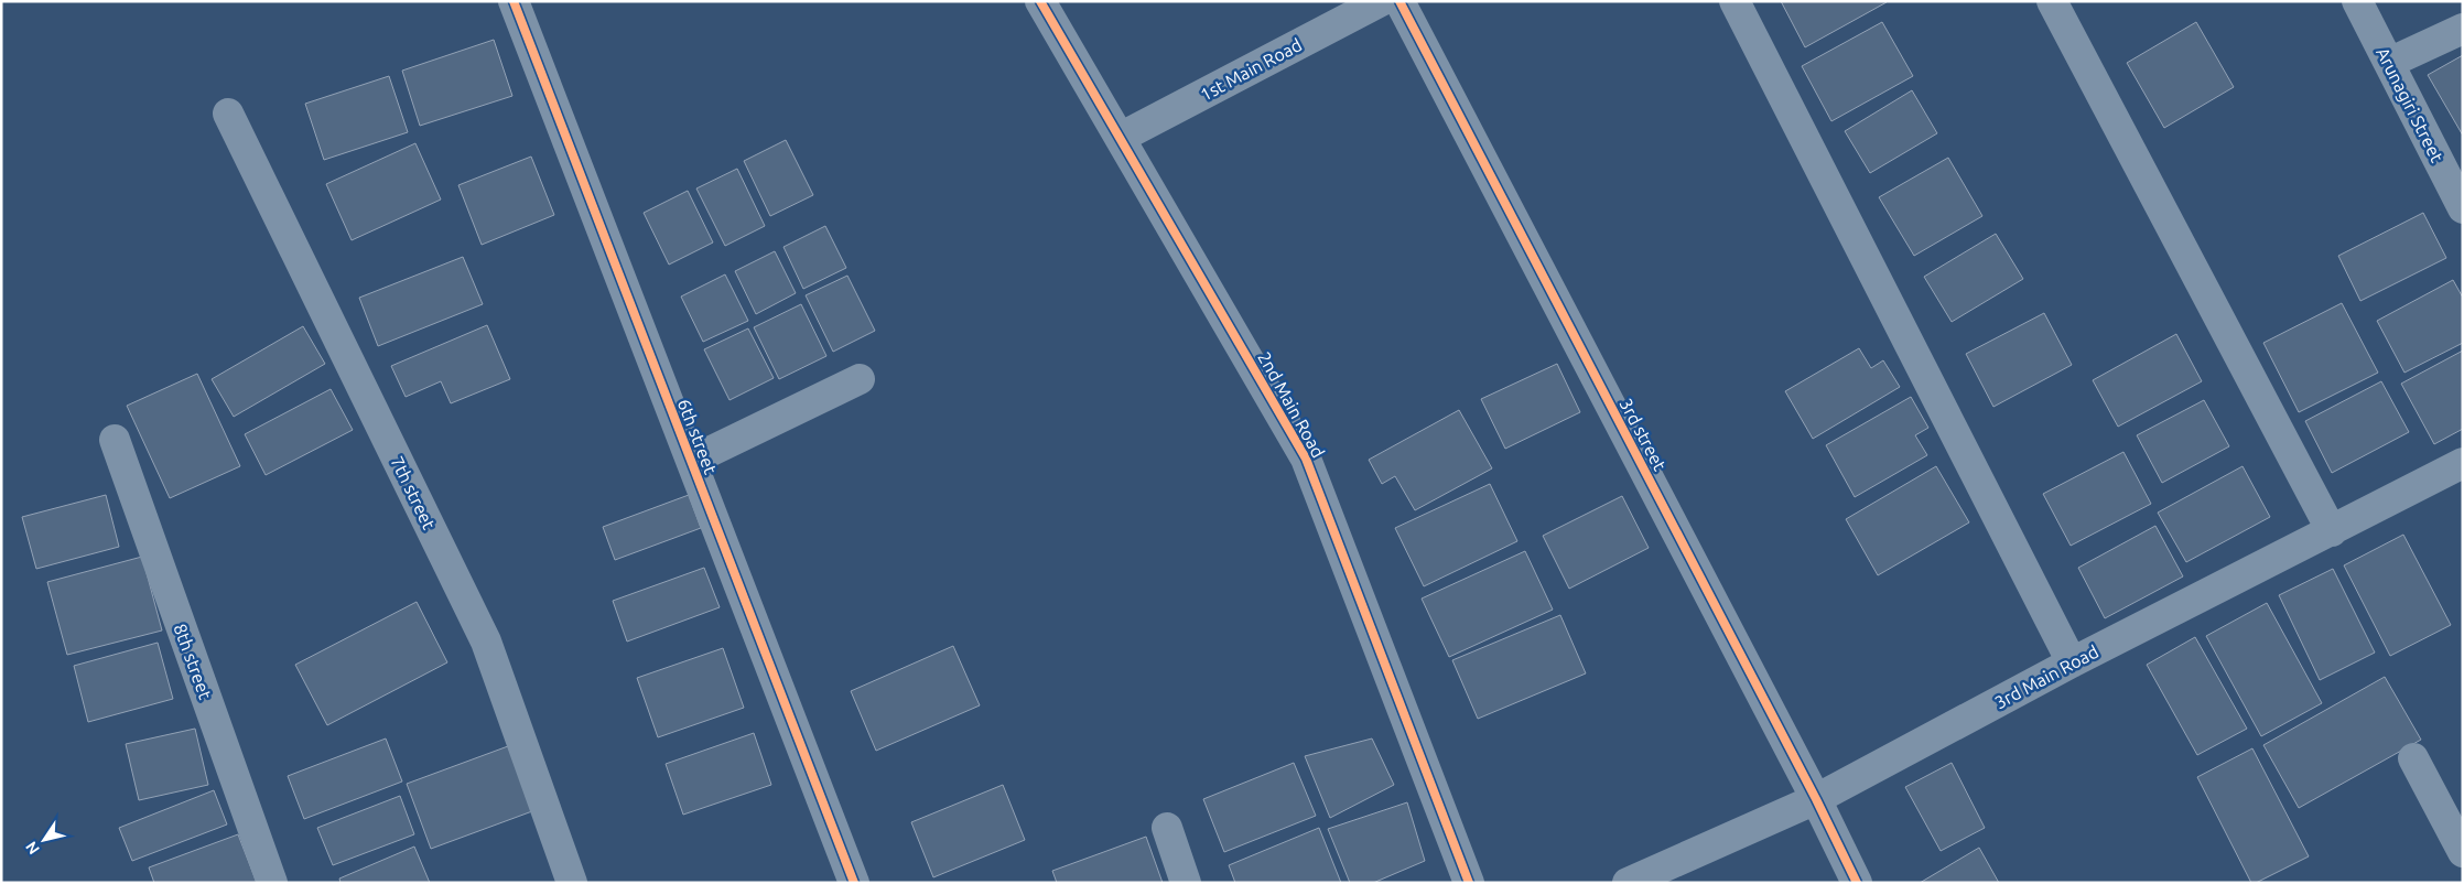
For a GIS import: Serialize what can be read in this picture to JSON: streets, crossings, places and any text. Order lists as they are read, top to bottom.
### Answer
{
  "streets": {
    "street": [
      "1st Main Road",
      "Arunagiri Street",
      "2nd Main Road",
      "3rd street",
      "6th street",
      "7th street",
      "8th street",
      "3rd Main Road"
    ]
  },
  "crossings": [
    ["1st Main Road", "2nd Main Road"],
    ["3rd street", "3rd Main Road"]
  ],
  "north": "bottom left"
}
